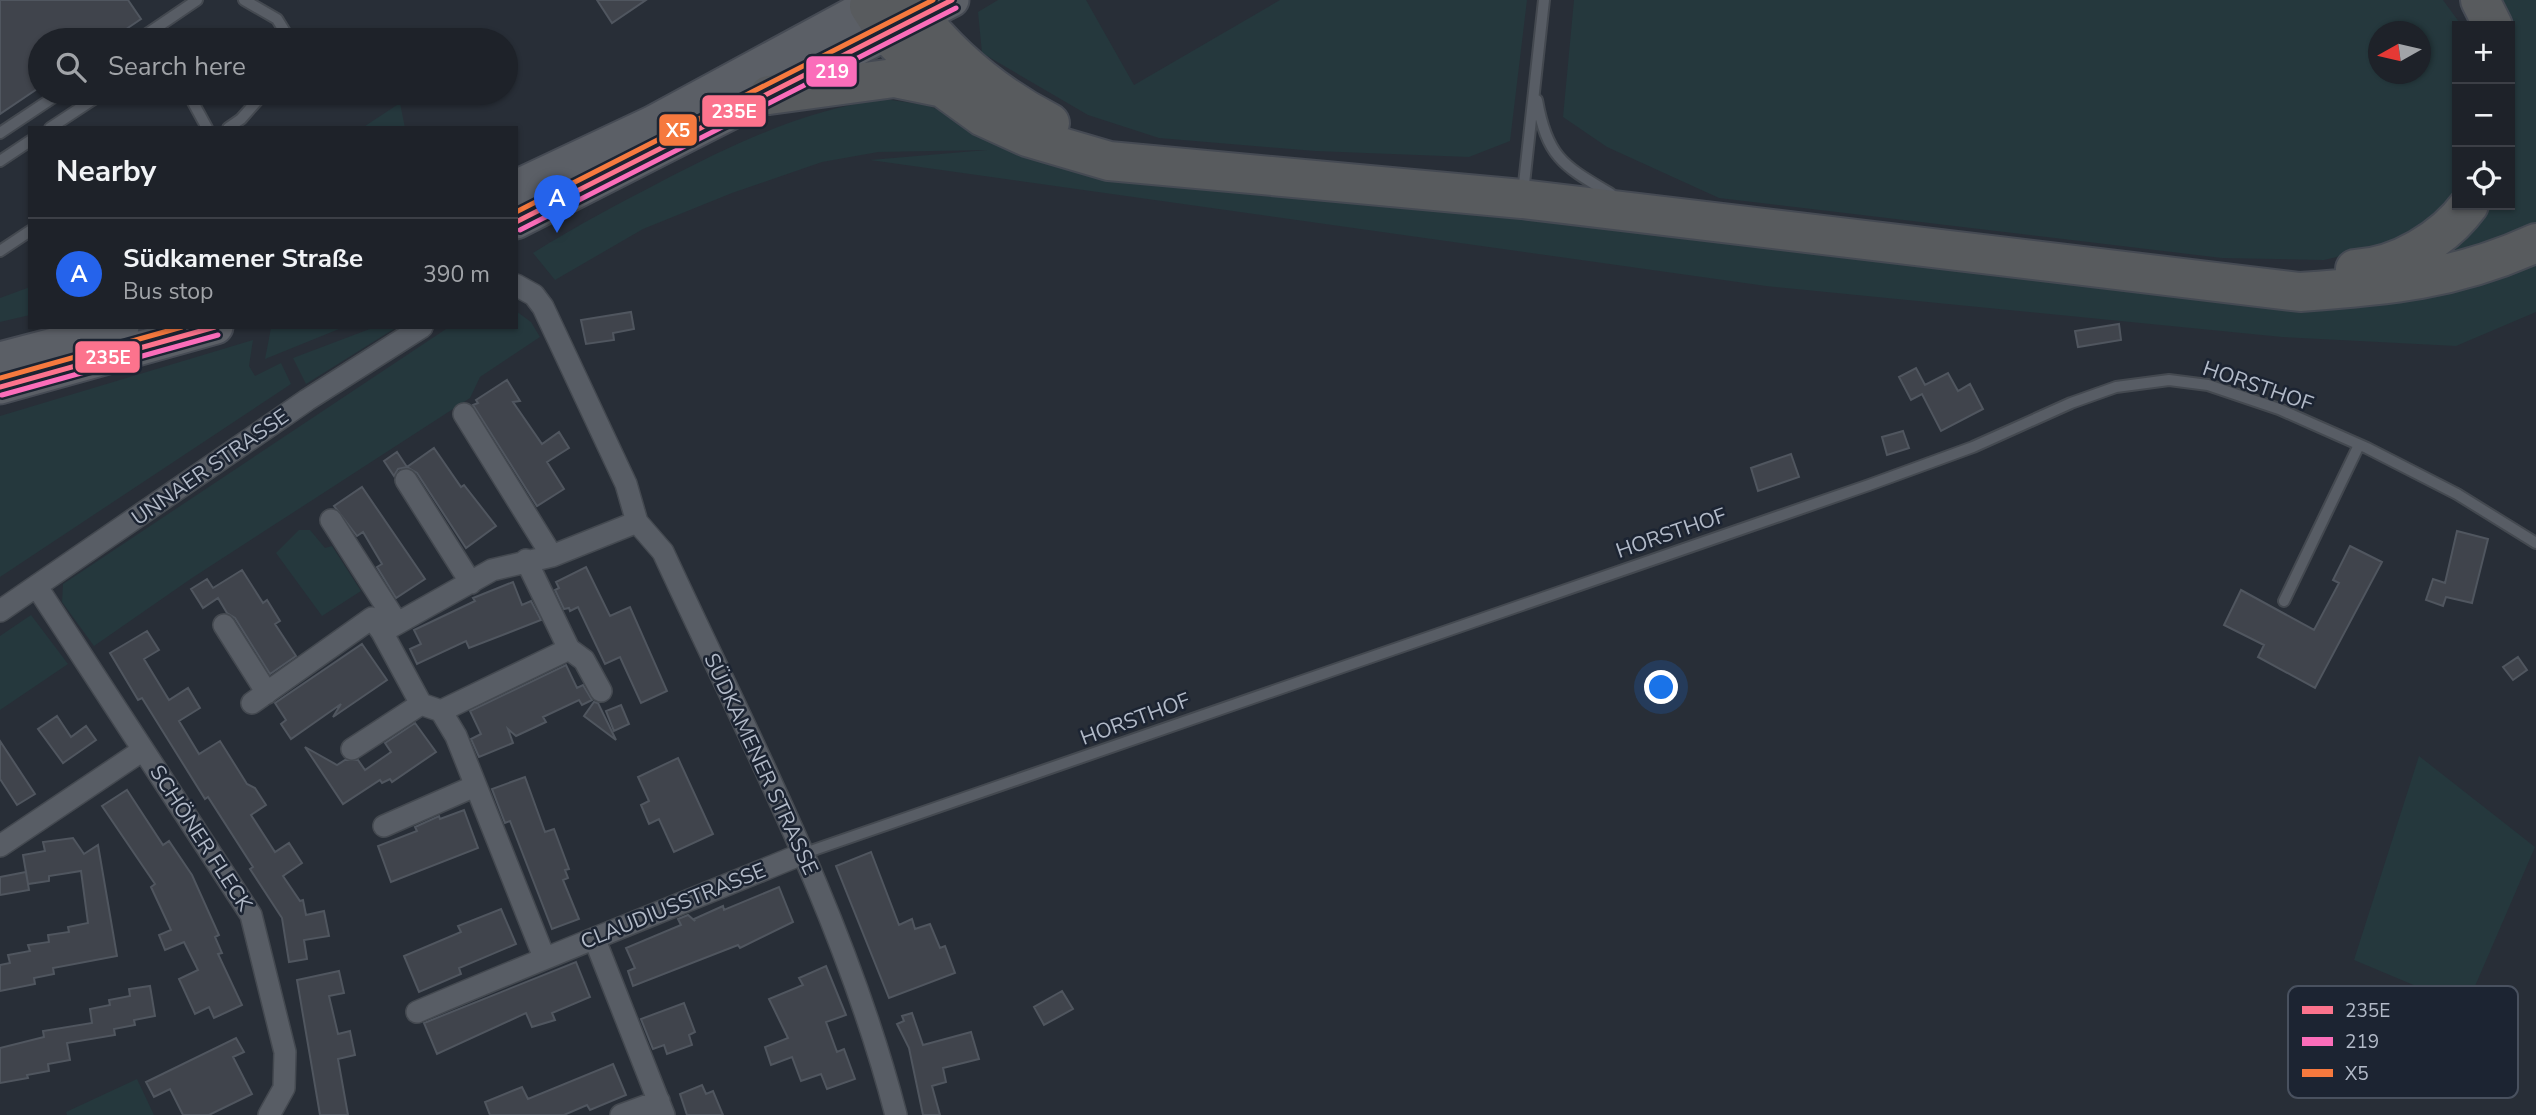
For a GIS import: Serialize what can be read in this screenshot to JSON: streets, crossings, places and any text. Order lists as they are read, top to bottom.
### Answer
{
  "streets": {
    "street": [
      "UNNAER STRASSE",
      "SÜDKAMENER STRASSE",
      "SCHÖNER FLECK",
      "CLAUDIUSSTRASSE"
    ],
    "lane": ["HORSTHOF"]
  },
  "crossings": [
    ["HORSTHOF", "SÜDKAMENER STRASSE"],
    ["HORSTHOF", "CLAUDIUSSTRASSE"],
    ["UNNAER STRASSE", "SCHÖNER FLECK"],
    ["SÜDKAMENER STRASSE", "CLAUDIUSSTRASSE"]
  ],
  "lines": ["transit line 235E", "transit line X5", "transit line 219"],
  "legend": ["235E", "219", "X5"],
  "north": "left",
  "page": {
    "map_buttons": ["+", "−"],
    "search": "Search here",
    "heading": "Nearby",
    "pins": "A",
    "list": [
      {
        "mark": "A",
        "name": "Südkamener Straße",
        "note": "Bus stop",
        "value": "390 m"
      }
    ]
  }
}
